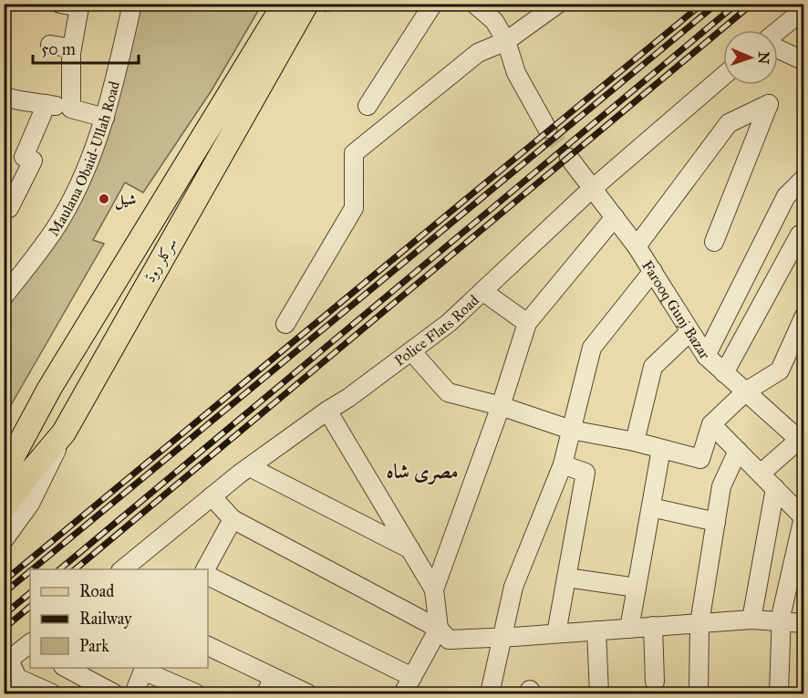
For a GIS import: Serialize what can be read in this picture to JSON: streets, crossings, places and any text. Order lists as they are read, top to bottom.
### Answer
{
  "streets": {
    "main road": ["سرکلر روڈ"],
    "street": ["Maulana Obaid-Ullah Road", "Farooq Gunj Bazar", "Police Flats Road"]
  },
  "crossings": [
    ["Farooq Gunj Bazar", "Police Flats Road"]
  ],
  "districts": ["مصری شاہ"],
  "places": ["شیل"],
  "legend": ["Road", "Railway", "Park"],
  "scale_bar": "50 m",
  "north": "right"
}
